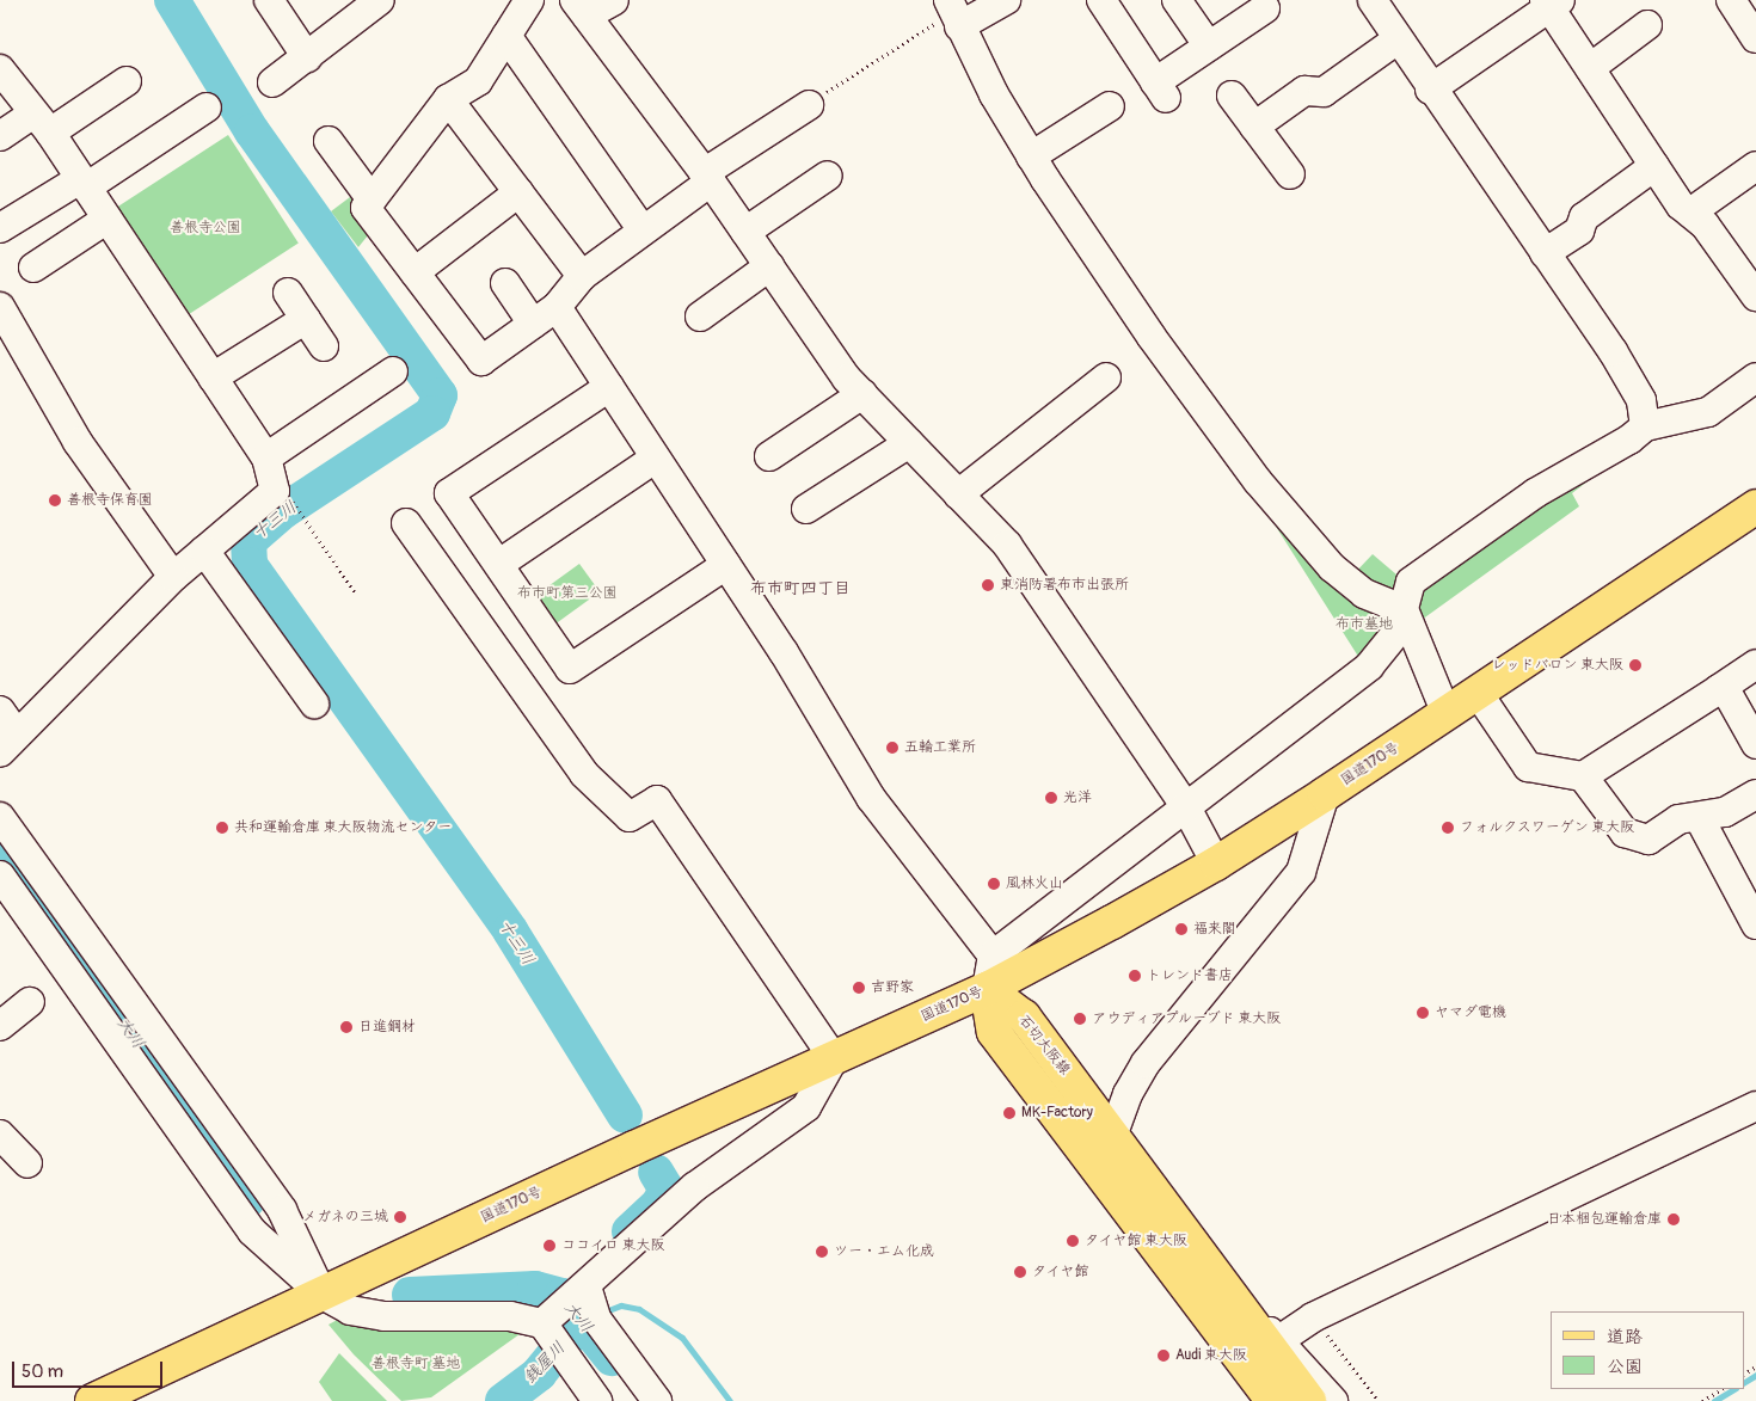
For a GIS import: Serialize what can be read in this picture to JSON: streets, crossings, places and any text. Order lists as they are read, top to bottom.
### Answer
{
  "streets": {
    "main road": ["国道170号", "石切大阪線"]
  },
  "crossings": [
    ["国道170号", "石切大阪線"]
  ],
  "districts": ["布市町四丁目"],
  "water": ["十三川", "大川", "銭屋川"],
  "parks": [
    "善根寺公園",
    "布市町第三公園",
    "布市墓地",
    "善根寺町 墓地"
  ],
  "places": [
    "善根寺保育園",
    "東消防署布市出張所",
    "レッドバロン 東大阪",
    "五輪工業所",
    "光洋",
    "共和運輸倉庫 東大阪物流センター",
    "フォルクスワーゲン 東大阪",
    "風林火山",
    "福来閣",
    "トレンド書店",
    "吉野家",
    "ヤマダ電機",
    "アウディアプルーブド 東大阪",
    "日進鋼材",
    "MK-Factory",
    "メガネの三城",
    "日本梱包運輸倉庫",
    "タイヤ館 東大阪",
    "ココイロ 東大阪",
    "ツー・エム化成",
    "タイヤ館",
    "Audi 東大阪"
  ],
  "legend": ["道路", "公園"],
  "scale_bar": "50 m"
}
